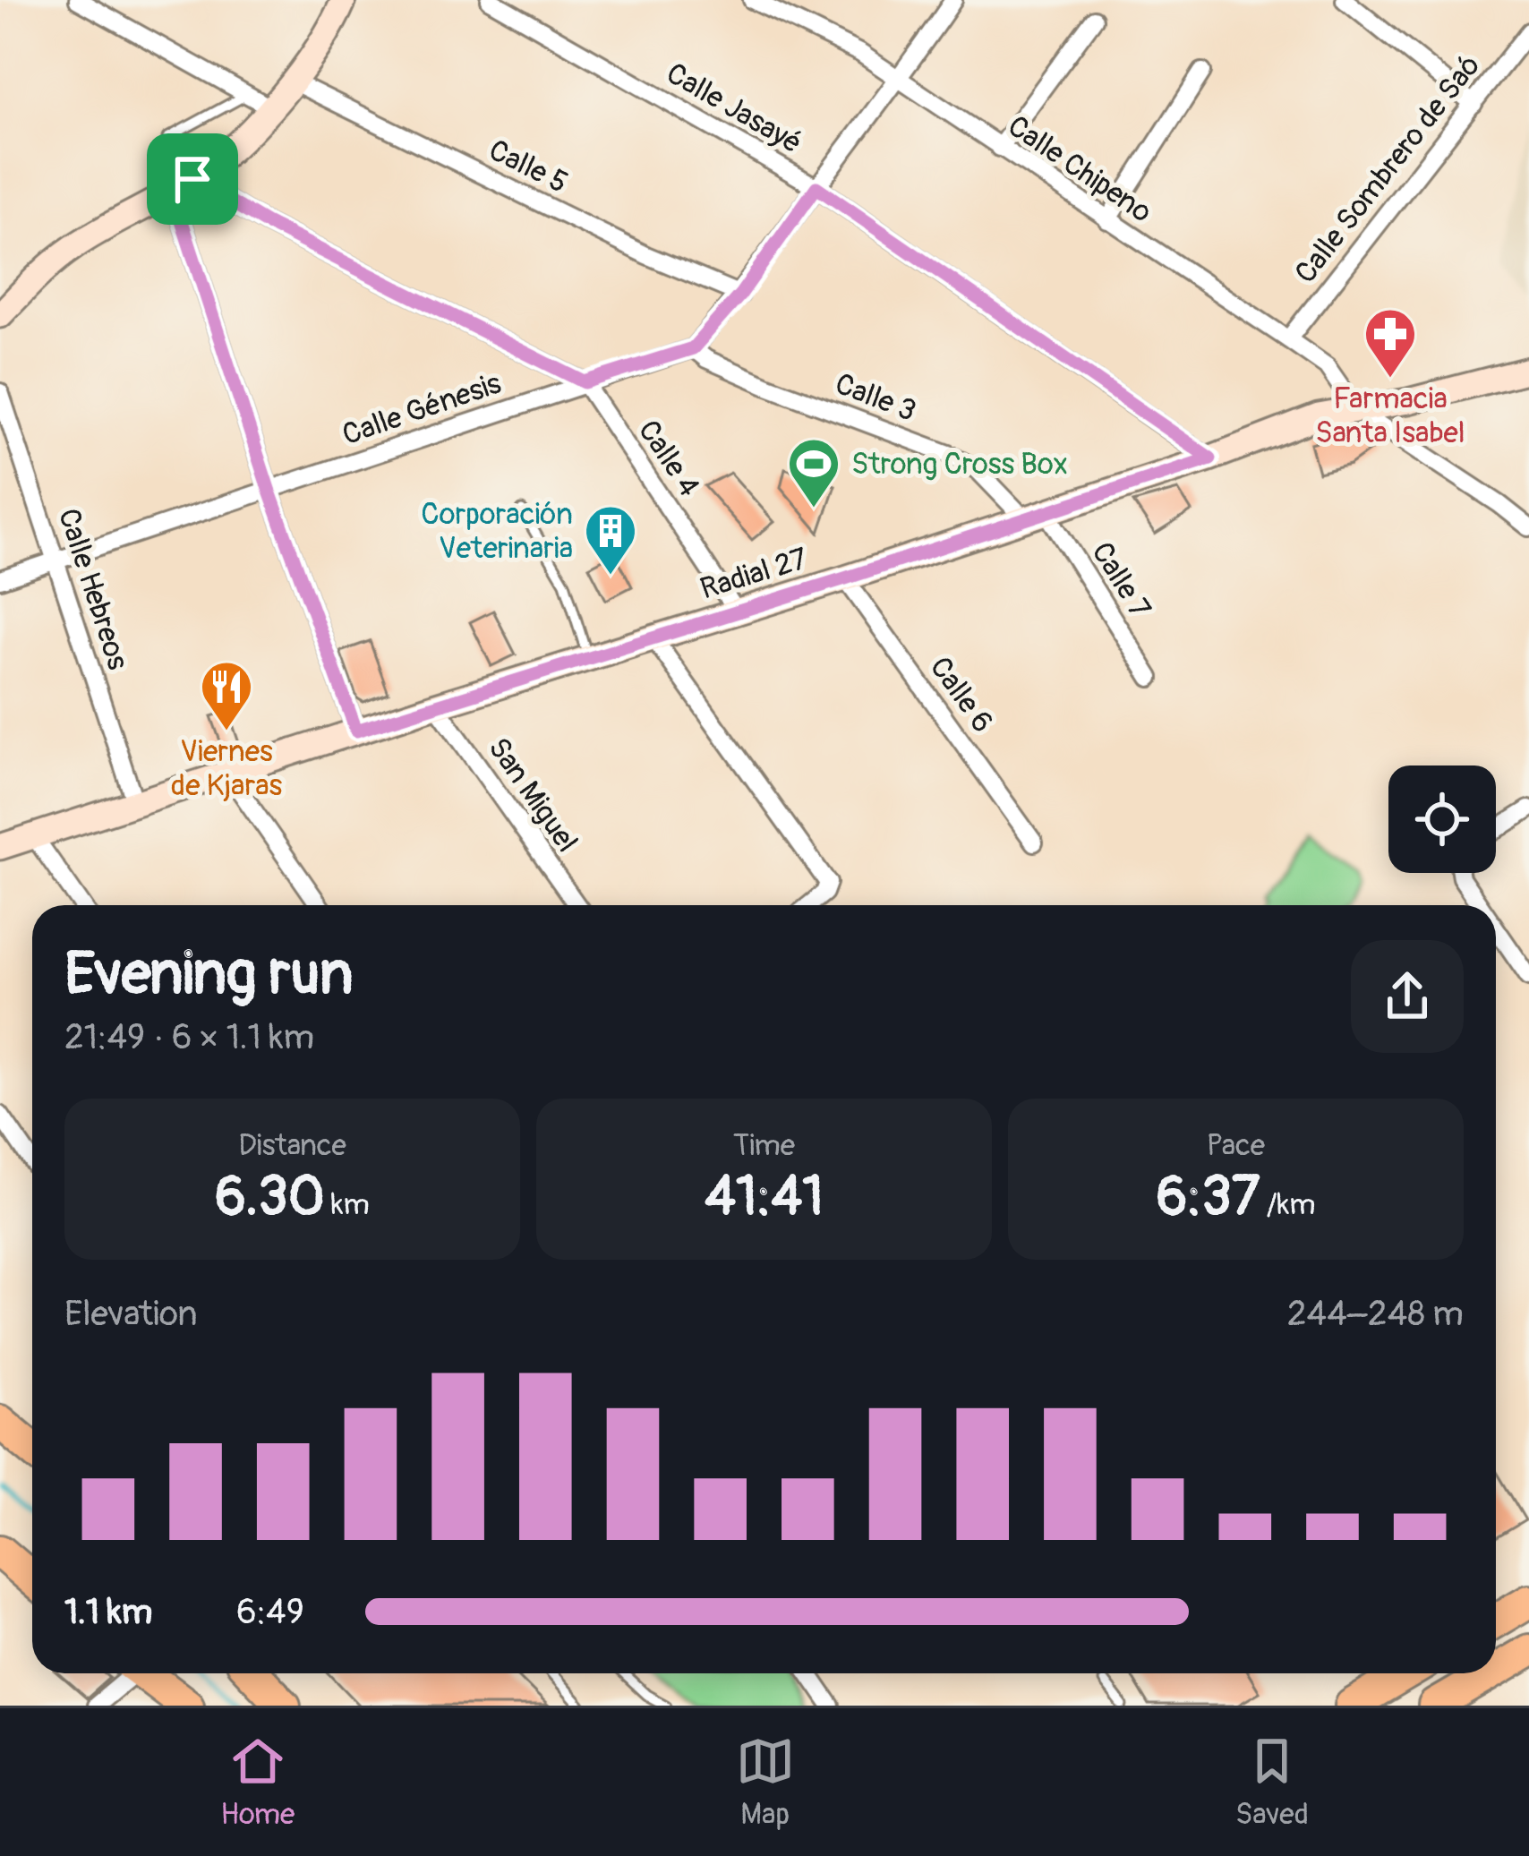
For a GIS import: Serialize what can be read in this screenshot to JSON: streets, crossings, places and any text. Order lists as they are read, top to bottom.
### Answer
{
  "streets": {
    "street": [
      "Calle Jasayé",
      "Calle 5",
      "Calle Chipeno",
      "Calle Sombrero de Saó",
      "Calle 3",
      "Calle Génesis",
      "Calle 4",
      "Radial 27",
      "Calle 7",
      "Calle Hebreos",
      "Calle 6",
      "San Miguel"
    ]
  },
  "crossings": [
    ["Calle Jasayé", "Radial 27"],
    ["Calle Chipeno", "Calle Sombrero de Saó"],
    ["Calle Chipeno", "Radial 27"],
    ["Calle 3", "Calle Génesis"],
    ["Calle 3", "Radial 27"],
    ["Calle 3", "Calle 7"],
    ["Calle Génesis", "Calle 4"],
    ["Calle Génesis", "Calle Hebreos"],
    ["Calle 4", "Radial 27"],
    ["Radial 27", "Calle 7"],
    ["Radial 27", "Calle Hebreos"],
    ["Radial 27", "Calle 6"],
    ["Radial 27", "San Miguel"]
  ],
  "places": {
    "pharmacy": ["Farmacia Santa Isabel"],
    "sports": ["Strong Cross Box"],
    "building": ["Corporación Veterinaria"],
    "restaurant": ["Viernes de Kjaras"]
  },
  "page": {
    "heading": ["Evening run", "21:49 · 6 × 1.1 km"],
    "stats": [
      ["Distance", "6.30 km"],
      ["Time", "41:41"],
      ["Pace", "6:37 /km"]
    ],
    "chart": ["Elevation", "244–248 m"],
    "list": [
      {
        "name": "1.1 km",
        "note": "6:49"
      }
    ],
    "tabs": ["Home", "Map", "Saved"]
  }
}
